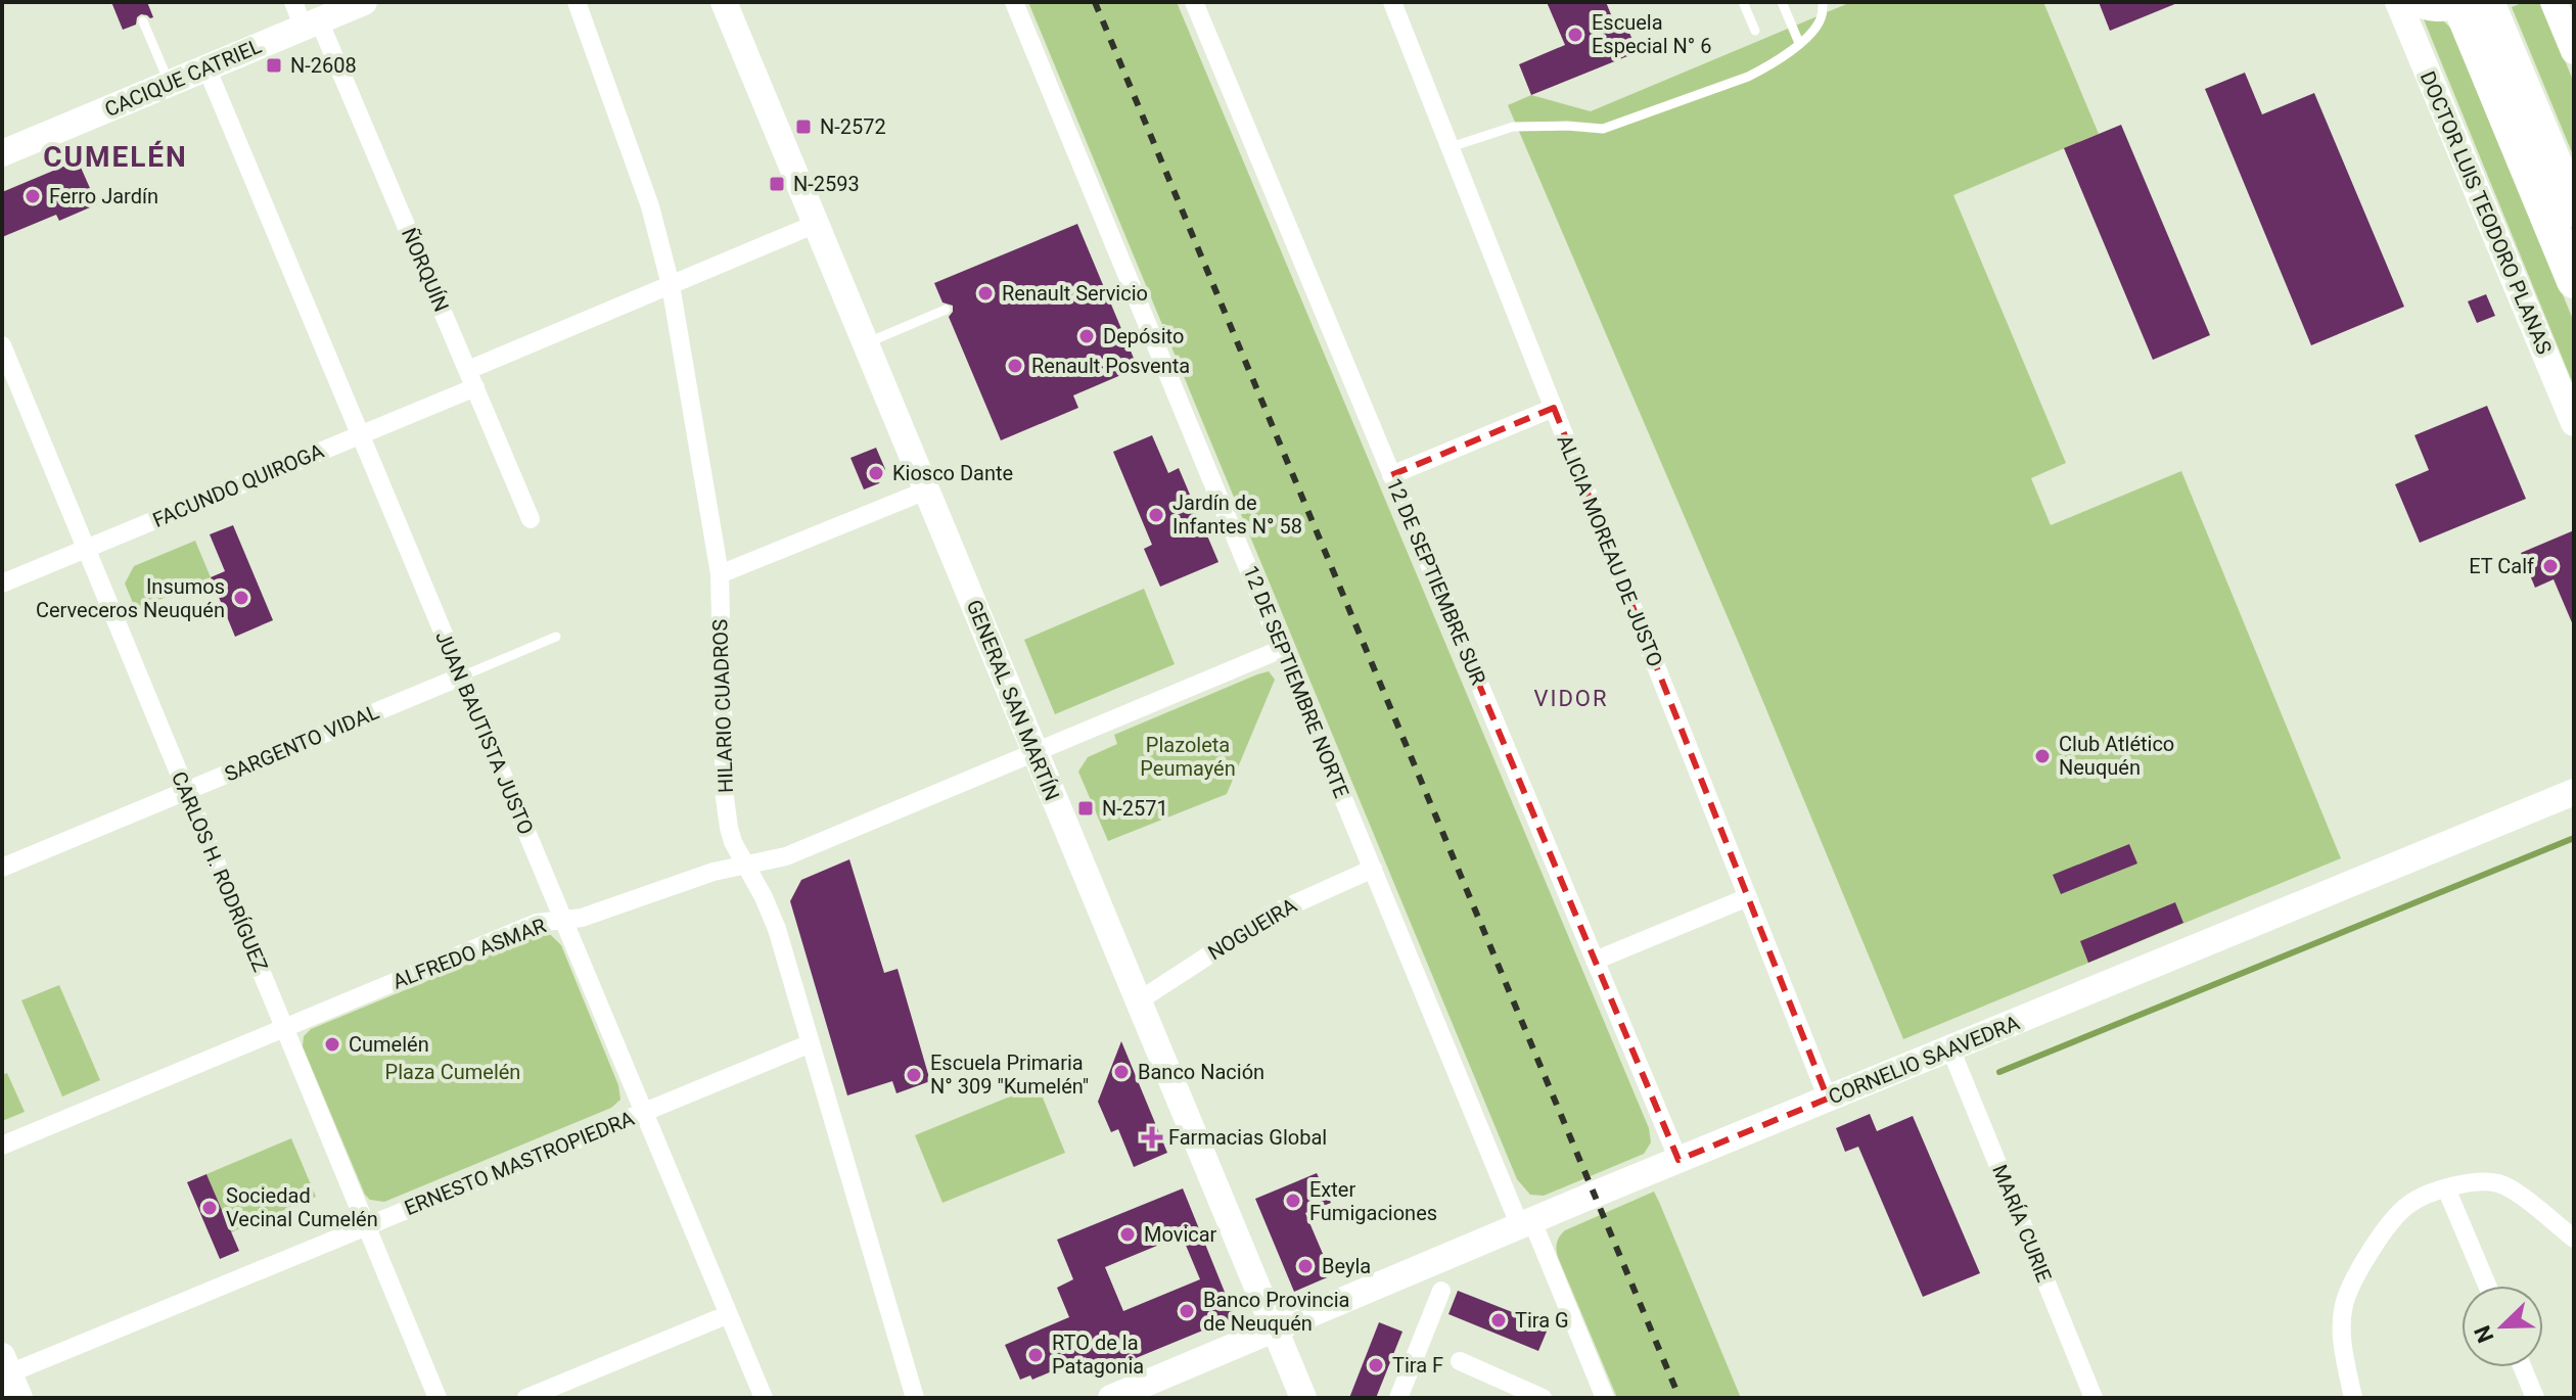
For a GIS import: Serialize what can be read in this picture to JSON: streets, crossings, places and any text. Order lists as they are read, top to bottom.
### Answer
{
  "streets": {
    "main road": [
      "CACIQUE CATRIEL",
      "DOCTOR LUIS TEODORO PLANAS",
      "GENERAL SAN MARTÍN",
      "CORNELIO SAAVEDRA"
    ],
    "street": [
      "ÑORQUÍN",
      "FACUNDO QUIROGA",
      "ALICIA MOREAU DE JUSTO",
      "12 DE SEPTIEMBRE SUR",
      "12 DE SEPTIEMBRE NORTE",
      "HILARIO CUADROS",
      "JUAN BAUTISTA JUSTO",
      "SARGENTO VIDAL",
      "CARLOS H. RODRÍGUEZ",
      "NOGUEIRA",
      "ALFREDO ASMAR",
      "ERNESTO MASTROPIEDRA",
      "MARÍA CURIE"
    ]
  },
  "crossings": [
    ["CACIQUE CATRIEL", "ÑORQUÍN"],
    ["CACIQUE CATRIEL", "JUAN BAUTISTA JUSTO"],
    ["ÑORQUÍN", "FACUNDO QUIROGA"],
    ["FACUNDO QUIROGA", "GENERAL SAN MARTÍN"],
    ["FACUNDO QUIROGA", "HILARIO CUADROS"],
    ["FACUNDO QUIROGA", "JUAN BAUTISTA JUSTO"],
    ["FACUNDO QUIROGA", "CARLOS H. RODRÍGUEZ"],
    ["ALICIA MOREAU DE JUSTO", "CORNELIO SAAVEDRA"],
    ["12 DE SEPTIEMBRE SUR", "CORNELIO SAAVEDRA"],
    ["12 DE SEPTIEMBRE NORTE", "NOGUEIRA"],
    ["12 DE SEPTIEMBRE NORTE", "ALFREDO ASMAR"],
    ["12 DE SEPTIEMBRE NORTE", "CORNELIO SAAVEDRA"],
    ["GENERAL SAN MARTÍN", "NOGUEIRA"],
    ["GENERAL SAN MARTÍN", "ALFREDO ASMAR"],
    ["GENERAL SAN MARTÍN", "CORNELIO SAAVEDRA"],
    ["HILARIO CUADROS", "ALFREDO ASMAR"],
    ["HILARIO CUADROS", "ERNESTO MASTROPIEDRA"],
    ["JUAN BAUTISTA JUSTO", "SARGENTO VIDAL"],
    ["JUAN BAUTISTA JUSTO", "ALFREDO ASMAR"],
    ["JUAN BAUTISTA JUSTO", "ERNESTO MASTROPIEDRA"],
    ["SARGENTO VIDAL", "CARLOS H. RODRÍGUEZ"],
    ["CARLOS H. RODRÍGUEZ", "ALFREDO ASMAR"],
    ["CARLOS H. RODRÍGUEZ", "ERNESTO MASTROPIEDRA"],
    ["CORNELIO SAAVEDRA", "MARÍA CURIE"]
  ],
  "districts": ["CUMELÉN", "VIDOR"],
  "parks": ["Plazoleta Peumayén", "Plaza Cumelén"],
  "places": {
    "other": [
      "Escuela Especial N° 6",
      "Ferro Jardín",
      "Renault Servicio",
      "Depósito",
      "Renault Posventa",
      "Kiosco Dante",
      "Jardín de Infantes N° 58",
      "ET Calf",
      "Insumos Cerveceros Neuquén",
      "Club Atlético Neuquén",
      "Cumelén",
      "Banco Nación",
      "Escuela Primaria N° 309 \"Kumelén\"",
      "Exter Fumigaciones",
      "Sociedad Vecinal Cumelén",
      "Movicar",
      "Beyla",
      "Banco Provincia de Neuquén",
      "Tira G",
      "RTO de la Patagonia",
      "Tira F"
    ],
    "transit": [
      "N-2608",
      "N-2572",
      "N-2593",
      "N-2571"
    ],
    "health": ["Farmacias Global"]
  },
  "north": "bottom left"
}
